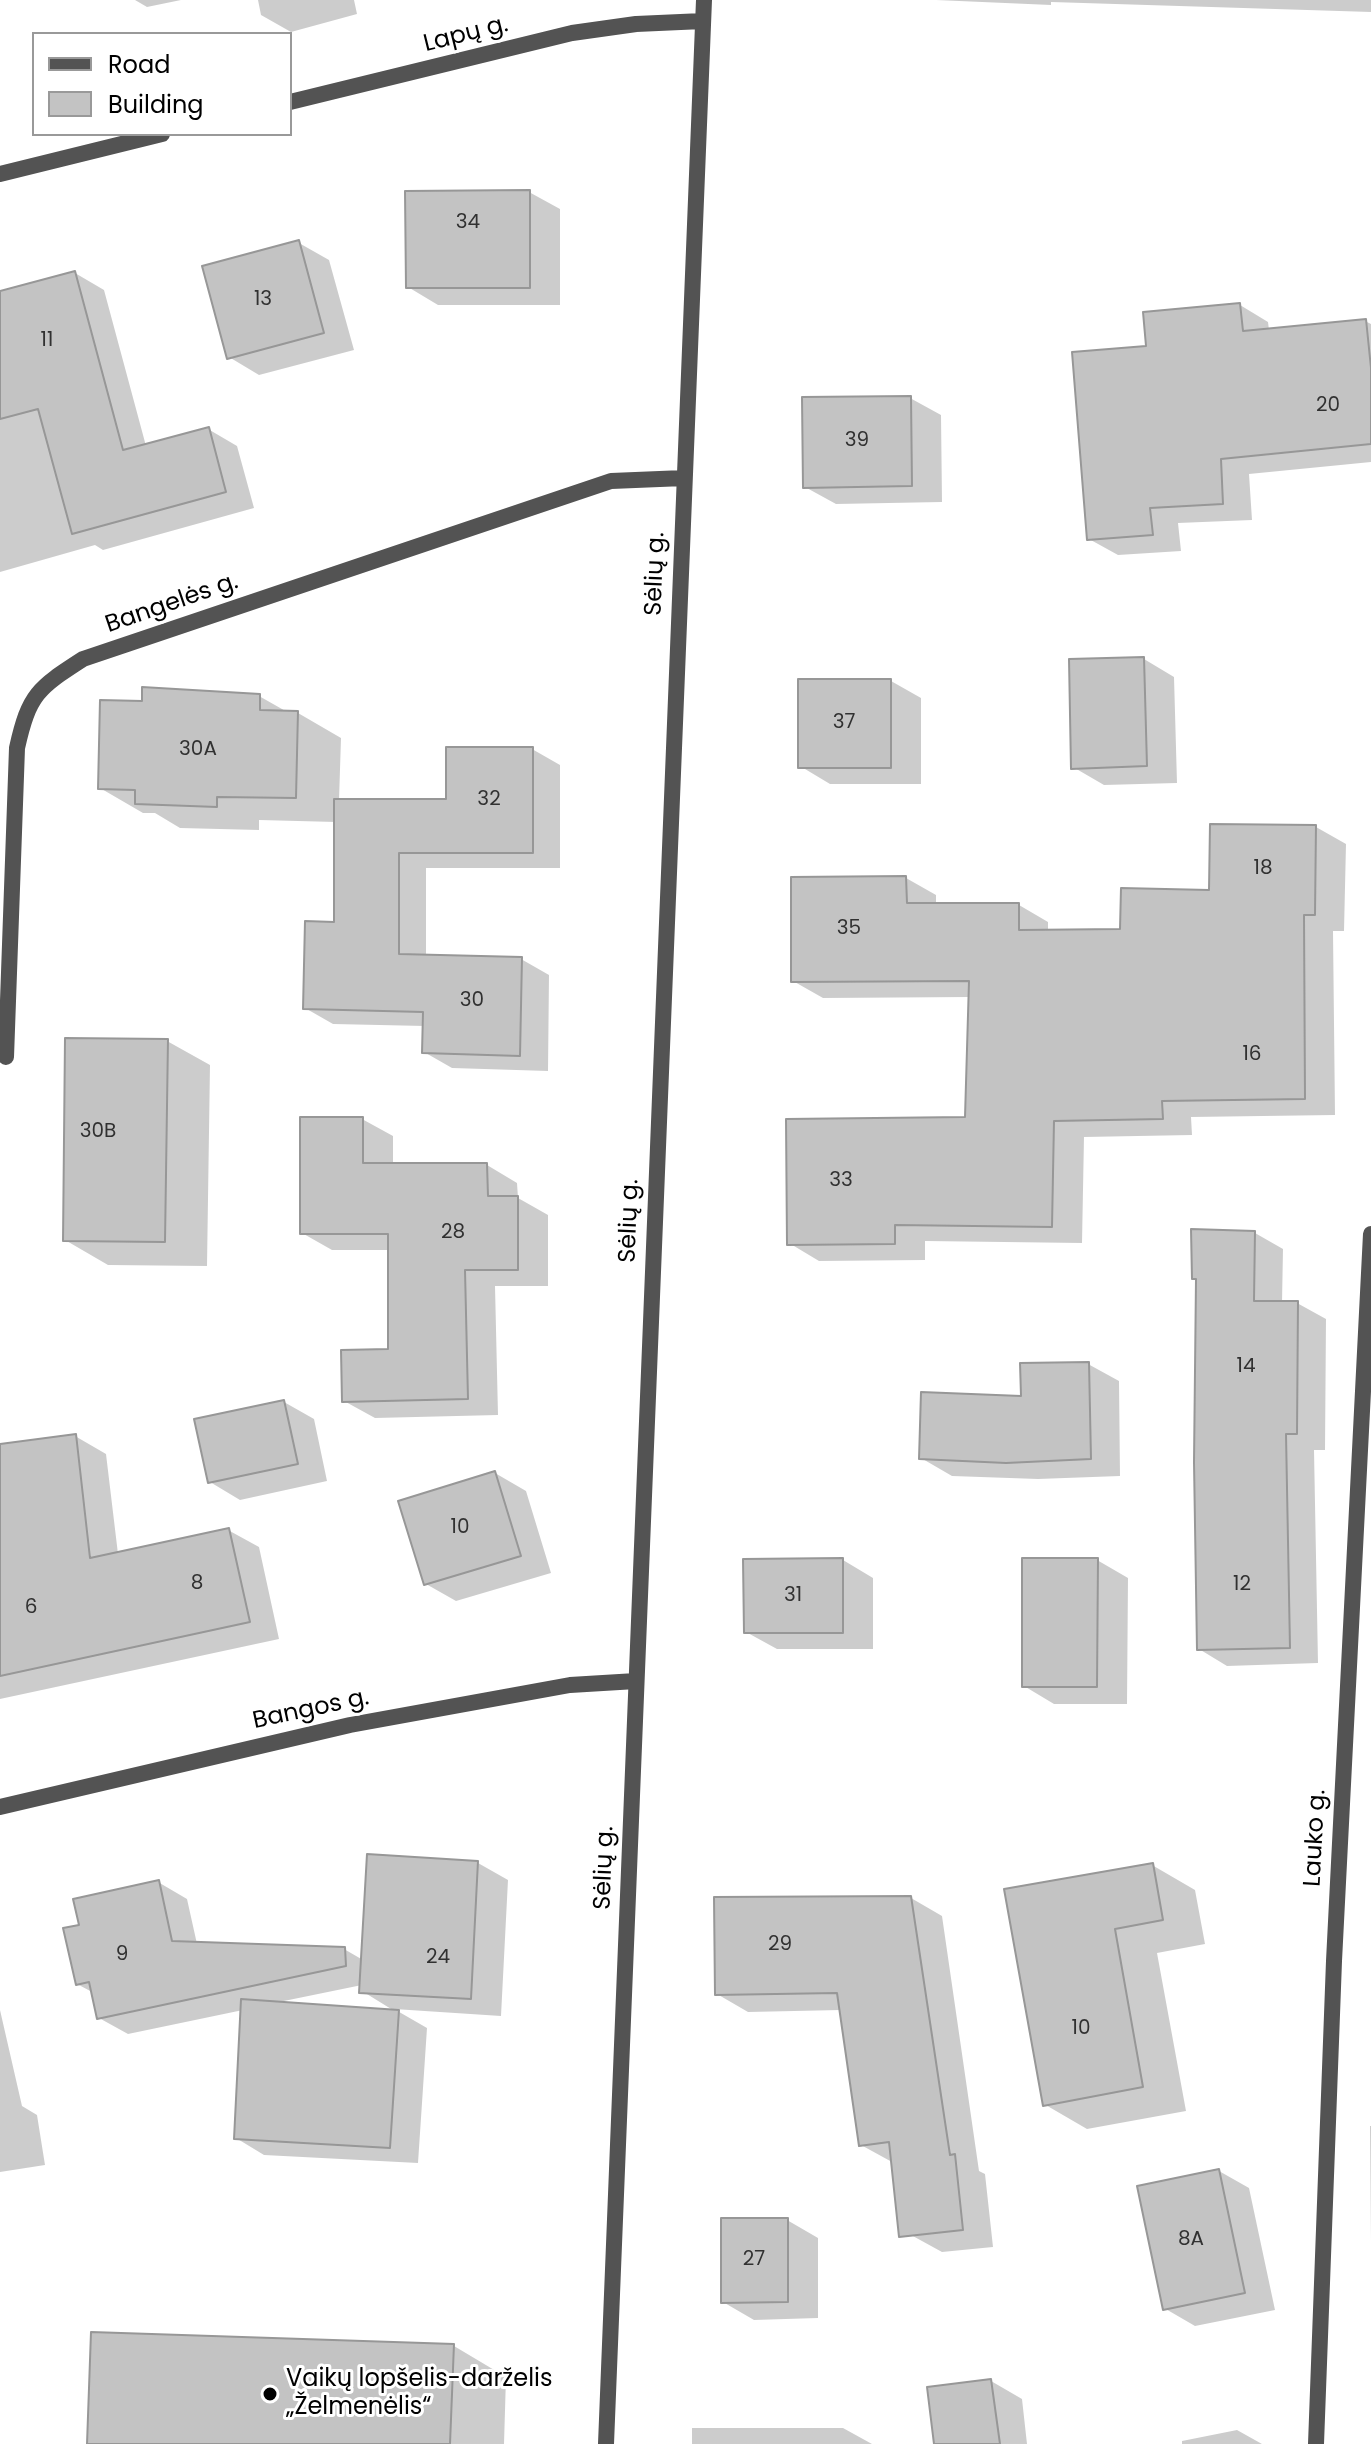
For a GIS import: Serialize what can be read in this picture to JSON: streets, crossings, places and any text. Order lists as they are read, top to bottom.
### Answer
{
  "streets": {
    "street": [
      "Lapų g.",
      "Sėlių g.",
      "Bangelės g.",
      "Bangos g.",
      "Lauko g."
    ]
  },
  "crossings": [
    ["Lapų g.", "Sėlių g."],
    ["Sėlių g.", "Bangelės g."],
    ["Sėlių g.", "Bangos g."]
  ],
  "places": ["Vaikų lopšelis-darželis „Želmenėlis“"],
  "house_numbers": [
    "34",
    "13",
    "11",
    "20",
    "39",
    "37",
    "30A",
    "32",
    "18",
    "35",
    "30",
    "16",
    "30B",
    "33",
    "28",
    "14",
    "10",
    "8",
    "12",
    "31",
    "6",
    "29",
    "9",
    "24",
    "10",
    "8A",
    "27"
  ],
  "legend": ["Road", "Building"]
}
